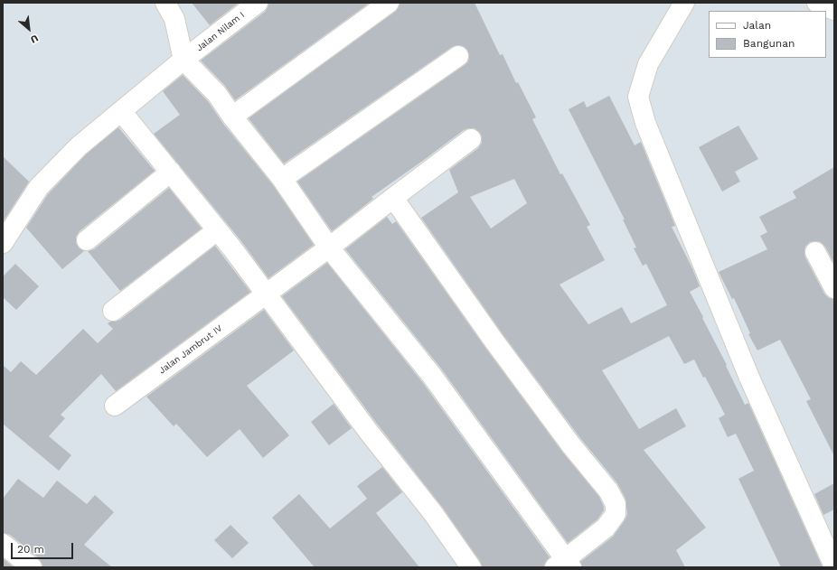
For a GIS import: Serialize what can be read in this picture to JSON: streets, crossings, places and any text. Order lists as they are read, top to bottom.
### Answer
{
  "streets": {
    "street": ["Jalan Nilam I", "Jalan Jambrut IV"]
  },
  "legend": ["Jalan", "Bangunan"],
  "scale_bar": "20 m",
  "north": "bottom right"
}
